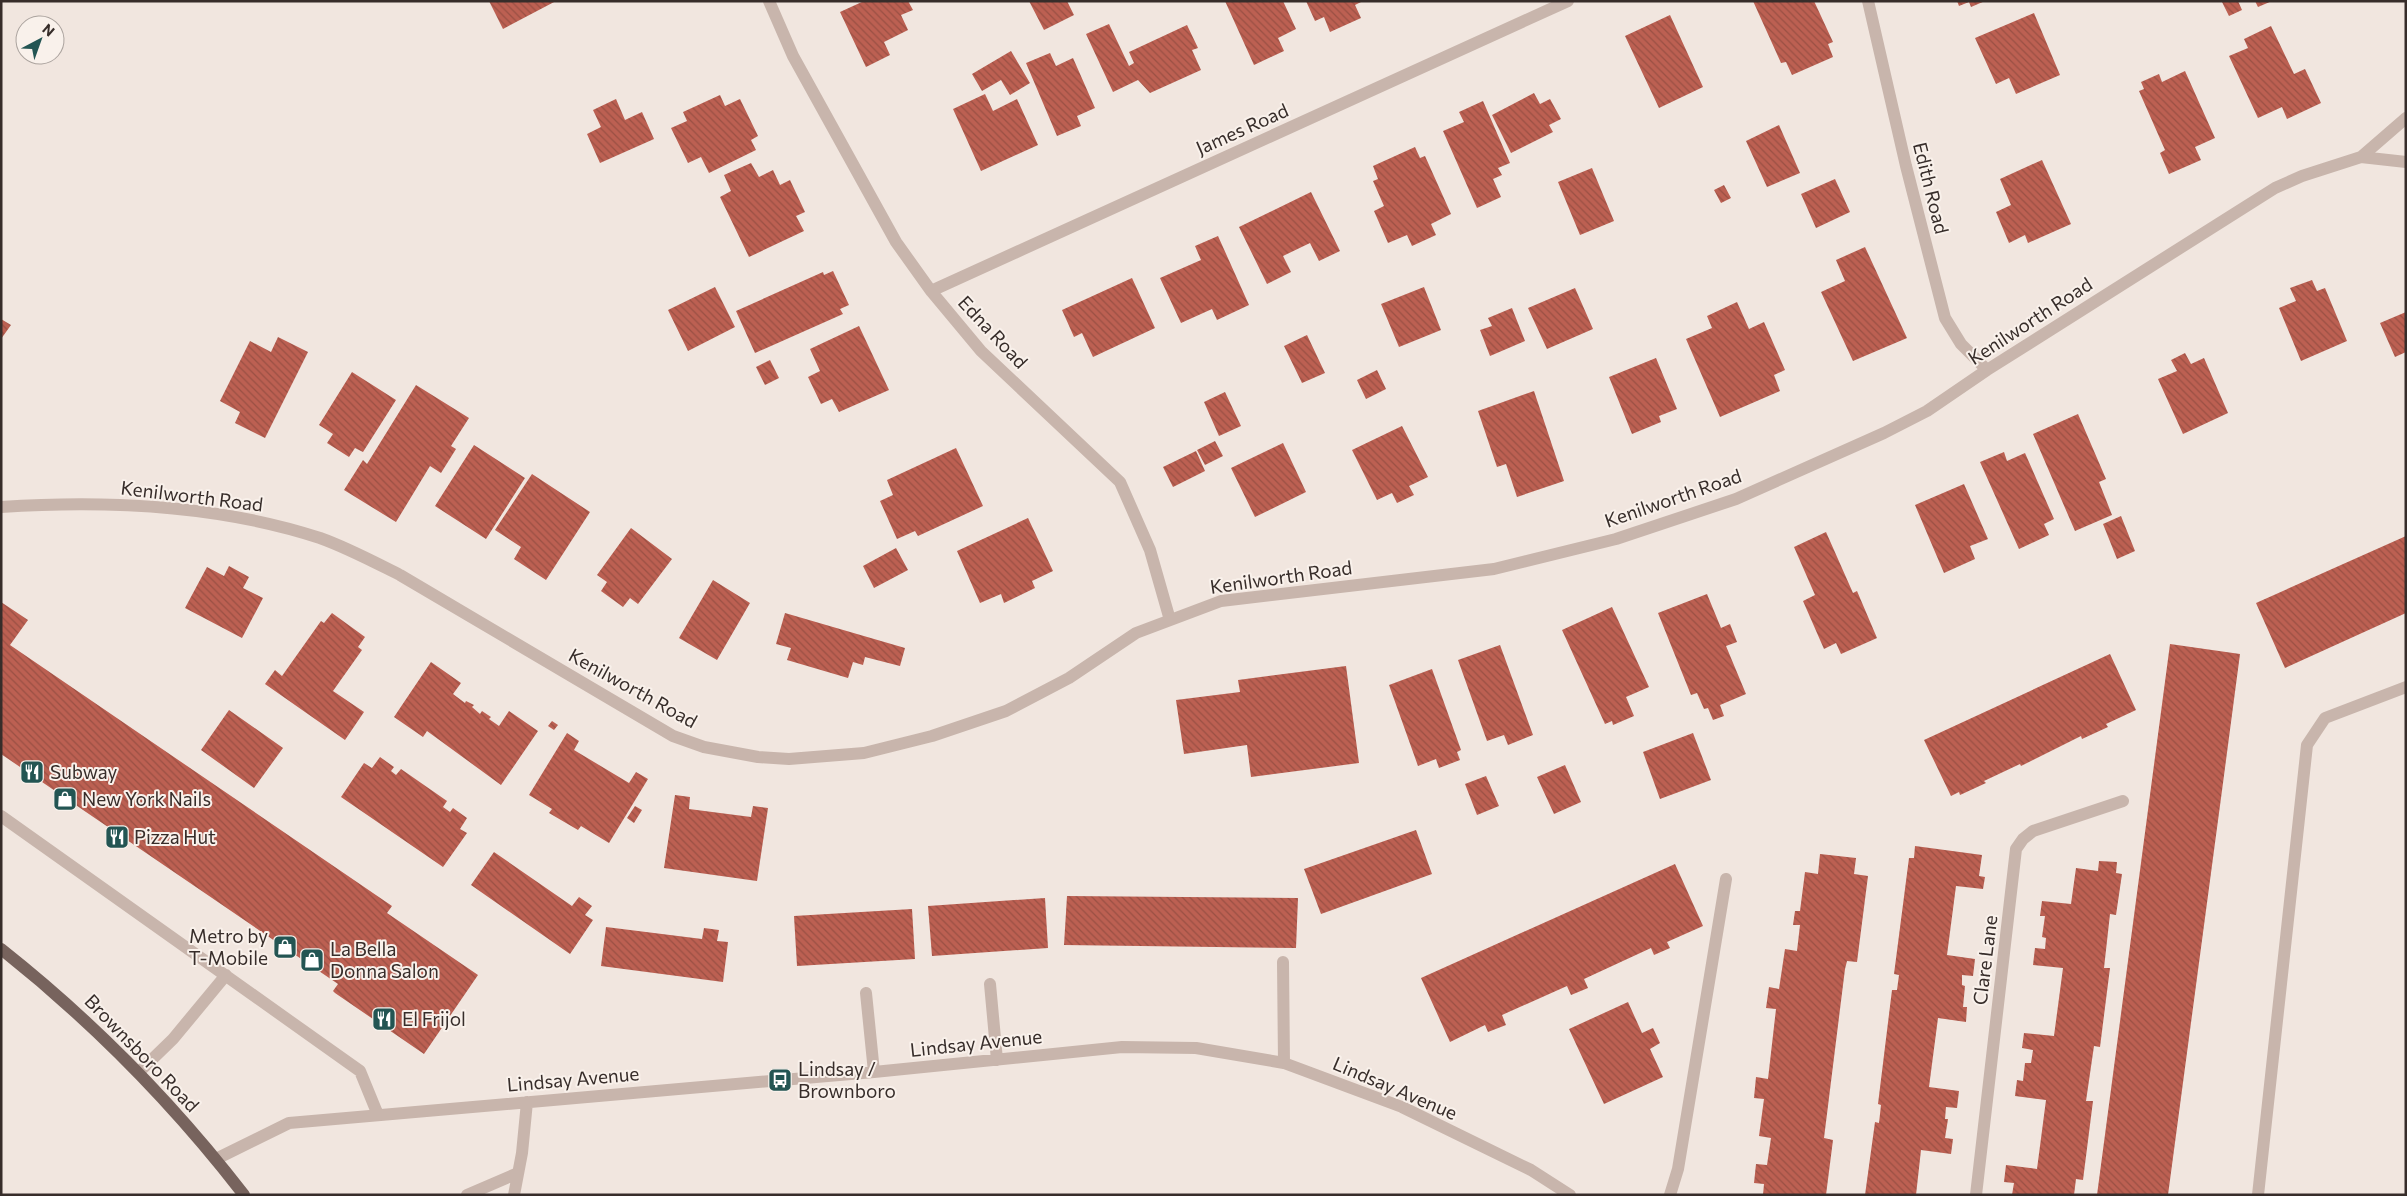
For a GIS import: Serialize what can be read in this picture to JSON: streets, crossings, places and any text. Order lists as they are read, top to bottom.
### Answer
{
  "streets": {
    "main road": ["Brownsboro Road"],
    "street": [
      "James Road",
      "Edith Road",
      "Kenilworth Road",
      "Edna Road",
      "Clare Lane",
      "Lindsay Avenue"
    ]
  },
  "crossings": [
    ["James Road", "Edna Road"],
    ["Edith Road", "Kenilworth Road"],
    ["Kenilworth Road", "Edna Road"],
    ["Lindsay Avenue", "Brownsboro Road"]
  ],
  "places": {
    "restaurant": ["Subway", "Pizza Hut", "El Frijol"],
    "shop": ["New York Nails", "Metro by T-Mobile", "La Bella Donna Salon"],
    "bus stop": ["Lindsay / Brownboro"]
  },
  "north": "top right"
}
